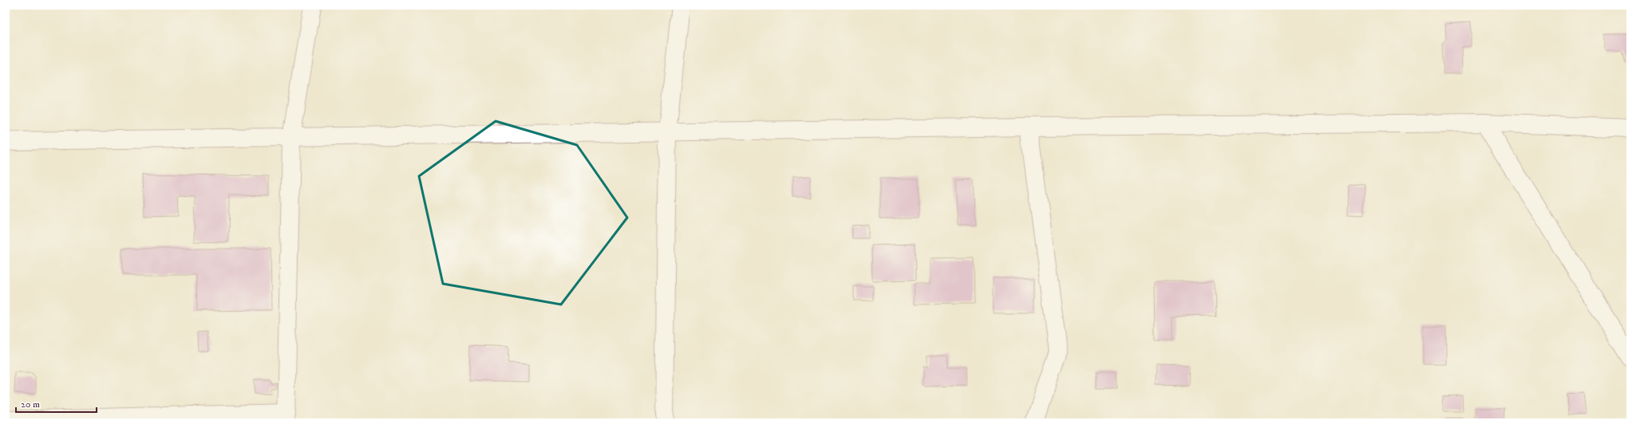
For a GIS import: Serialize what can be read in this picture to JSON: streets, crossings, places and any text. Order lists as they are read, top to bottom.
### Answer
{
  "scale_bar": "20 m"
}
